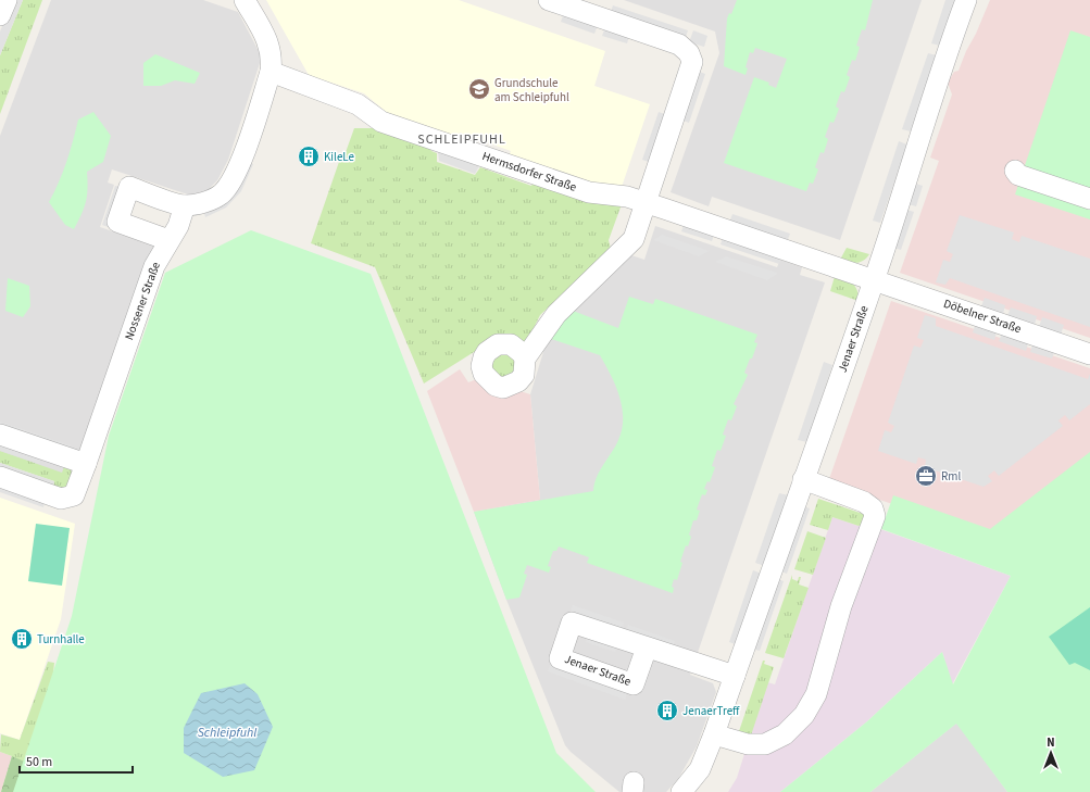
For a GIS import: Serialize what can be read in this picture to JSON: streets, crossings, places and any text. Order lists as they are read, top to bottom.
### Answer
{
  "streets": {
    "street": [
      "Hermsdorfer Straße",
      "Nossener Straße",
      "Döbelner Straße",
      "Jenaer Straße"
    ]
  },
  "crossings": [
    ["Hermsdorfer Straße", "Döbelner Straße"],
    ["Hermsdorfer Straße", "Jenaer Straße"],
    ["Döbelner Straße", "Jenaer Straße"]
  ],
  "districts": ["SCHLEIPFUHL"],
  "water": ["Schleipfuhl"],
  "places": {
    "school or university": ["Grundschule am Schleipfuhl"],
    "building": ["KileLe", "Turnhalle", "JenaerTreff"],
    "office": ["Rml"]
  },
  "scale_bar": "50 m",
  "north": "top"
}
